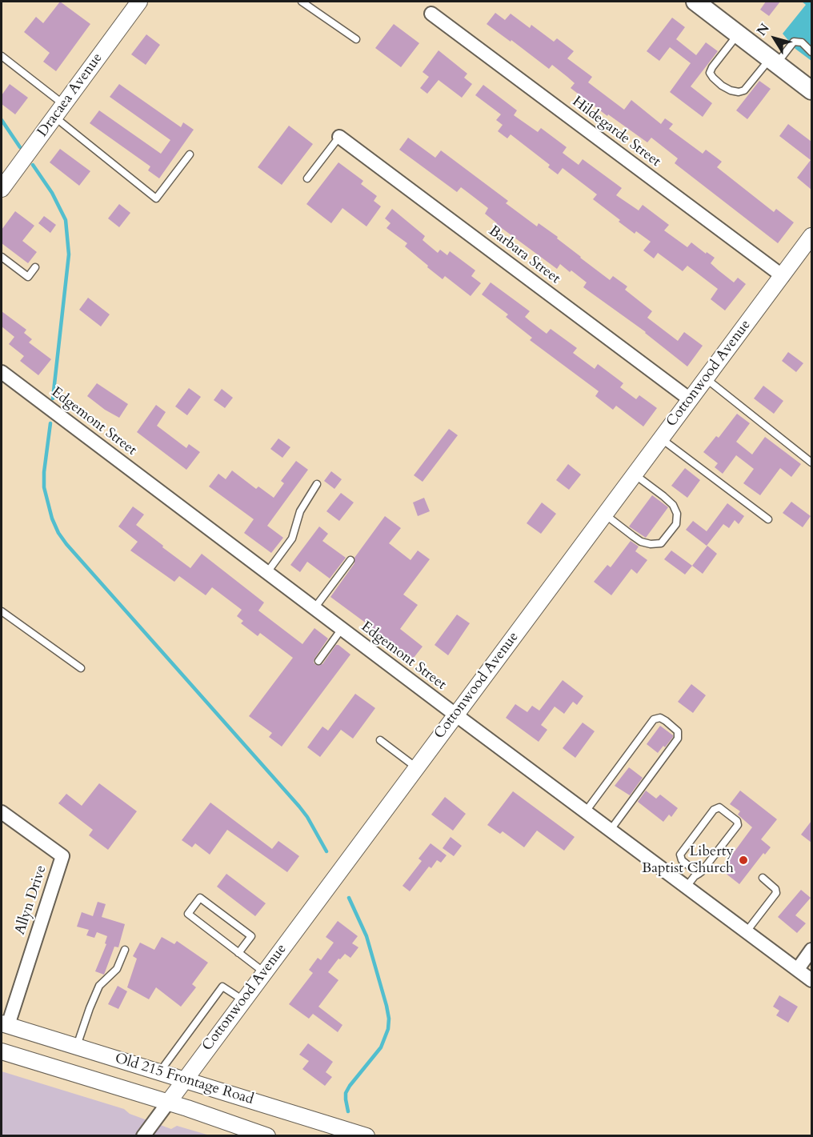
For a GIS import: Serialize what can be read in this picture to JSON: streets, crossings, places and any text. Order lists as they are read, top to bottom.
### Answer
{
  "streets": {
    "street": [
      "Dracaea Avenue",
      "Hildegarde Street",
      "Barbara Street",
      "Cottonwood Avenue",
      "Edgemont Street",
      "Allyn Drive",
      "Old 215 Frontage Road"
    ]
  },
  "crossings": [
    ["Hildegarde Street", "Cottonwood Avenue"],
    ["Barbara Street", "Cottonwood Avenue"],
    ["Cottonwood Avenue", "Edgemont Street"],
    ["Cottonwood Avenue", "Old 215 Frontage Road"],
    ["Allyn Drive", "Old 215 Frontage Road"]
  ],
  "places": ["Liberty Baptist Church"],
  "north": "top left"
}
